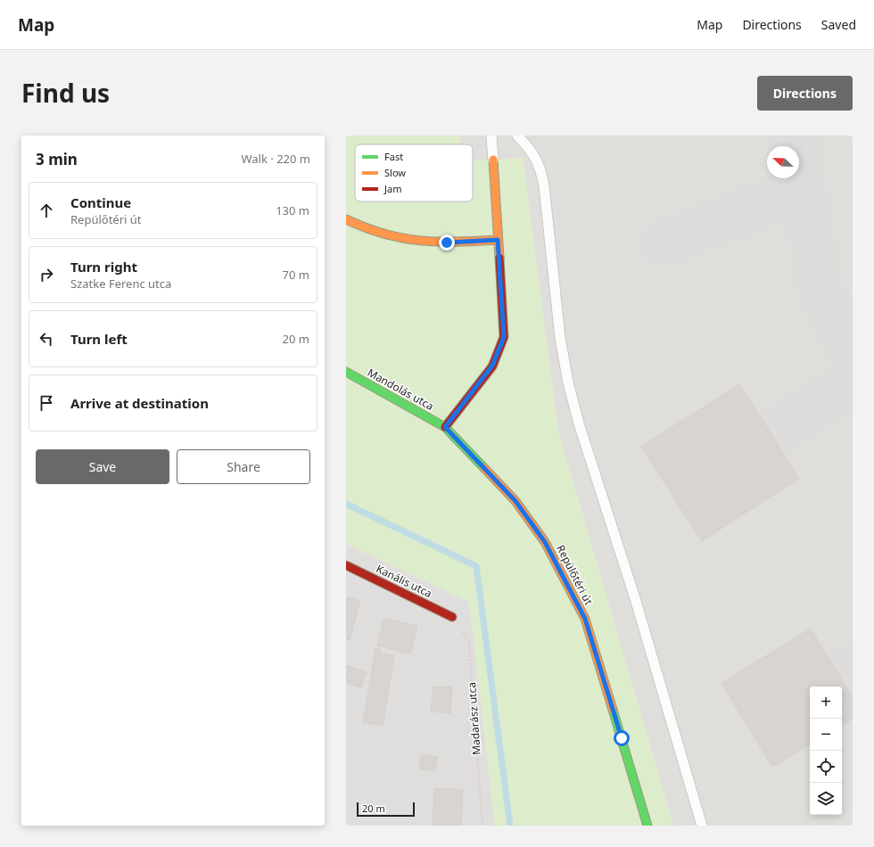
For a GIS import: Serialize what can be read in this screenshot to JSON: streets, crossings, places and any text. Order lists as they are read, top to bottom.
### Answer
{
  "streets": {
    "street": ["Mandolás utca", "Repülőtéri út", "Kanális utca"],
    "path": ["Madarász utca"]
  },
  "crossings": [
    ["Mandolás utca", "Repülőtéri út"],
    ["Kanális utca", "Madarász utca"]
  ],
  "legend": ["Fast", "Slow", "Jam"],
  "scale_bar": "20 m",
  "north": "top left",
  "page": {
    "header": "Map",
    "nav": ["Map", "Directions", "Saved"],
    "title": "Find us",
    "buttons": [
      "Directions",
      ["Save", "Share"]
    ],
    "heading": ["3 min", "Walk · 220 m"],
    "list": [
      ["Continue", "Repülőtéri út", "130 m"],
      ["Turn right", "Szatke Ferenc utca", "70 m"],
      ["Turn left", "20 m"],
      "Arrive at destination"
    ],
    "map_buttons": ["+", "−"],
    "scale": "20 m"
  }
}
